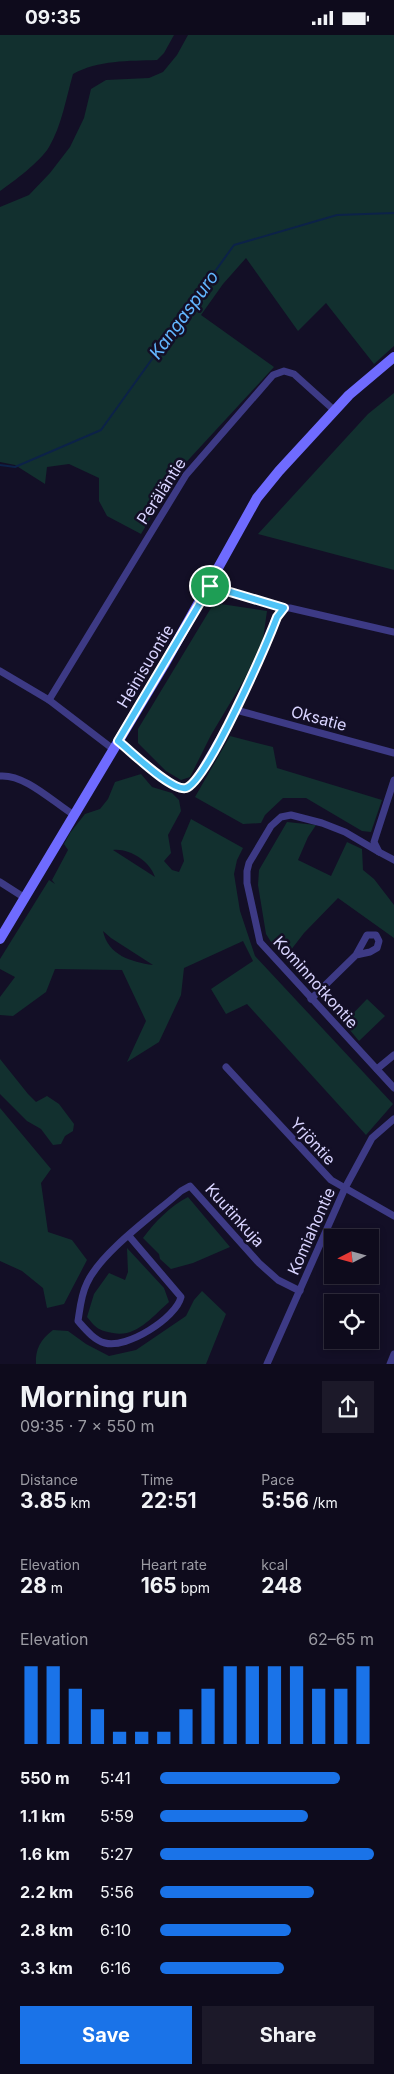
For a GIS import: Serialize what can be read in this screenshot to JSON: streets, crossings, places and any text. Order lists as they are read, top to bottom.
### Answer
{
  "streets": {
    "street": [
      "Peräläntie",
      "Heinisuontie",
      "Oksatie",
      "Kominnotkontie",
      "Yrjöntie",
      "Kuutinkuja",
      "Komiahontie"
    ]
  },
  "crossings": [
    ["Peräläntie", "Heinisuontie"],
    ["Yrjöntie", "Komiahontie"],
    ["Kuutinkuja", "Komiahontie"]
  ],
  "water": ["Kangaspuro"],
  "north": "left",
  "page": {
    "status": "09:35",
    "heading": ["Morning run", "09:35 · 7 × 550 m"],
    "stats": [
      ["Distance", "3.85 km"],
      ["Time", "22:51"],
      ["Pace", "5:56 /km"],
      ["Elevation", "28 m"],
      ["Heart rate", "165 bpm"],
      ["kcal", "248"]
    ],
    "chart": ["Elevation", "62–65 m"],
    "list": [
      {
        "name": "550 m",
        "note": "5:41"
      },
      {
        "name": "1.1 km",
        "note": "5:59"
      },
      {
        "name": "1.6 km",
        "note": "5:27"
      },
      {
        "name": "2.2 km",
        "note": "5:56"
      },
      {
        "name": "2.8 km",
        "note": "6:10"
      },
      {
        "name": "3.3 km",
        "note": "6:16"
      }
    ],
    "buttons": ["Save", "Share"]
  }
}
